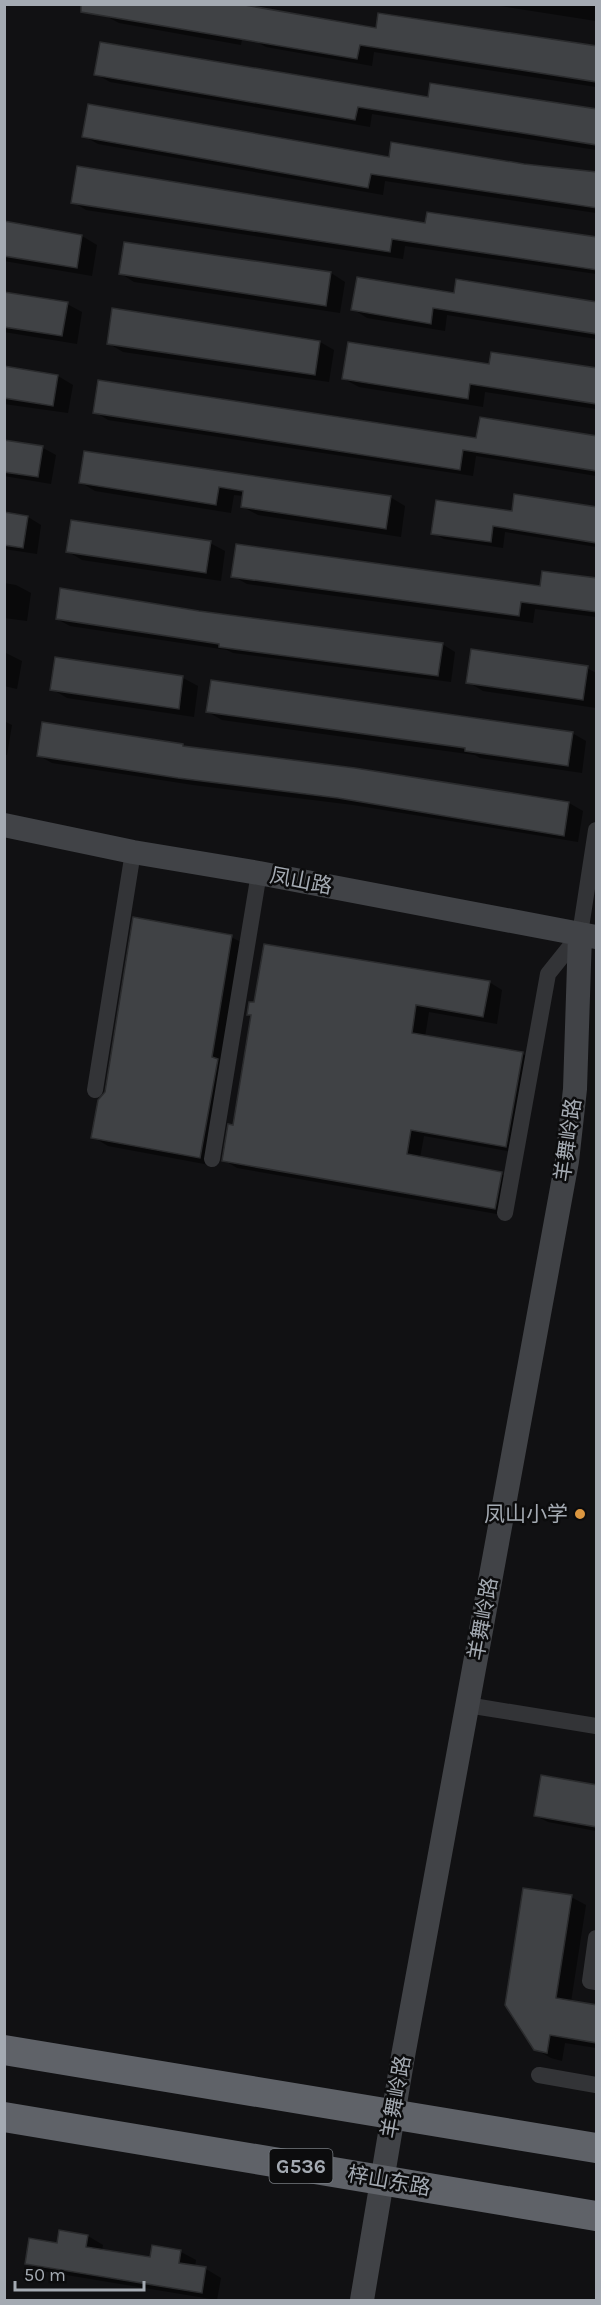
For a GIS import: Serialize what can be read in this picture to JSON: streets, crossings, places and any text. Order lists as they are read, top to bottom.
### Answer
{
  "streets": {
    "highway": ["G536", "梓山东路"],
    "street": ["凤山路", "羊舞岭路"]
  },
  "crossings": [
    ["凤山路", "羊舞岭路"],
    ["羊舞岭路", "梓山东路"]
  ],
  "places": ["凤山小学"],
  "scale_bar": "50 m"
}
